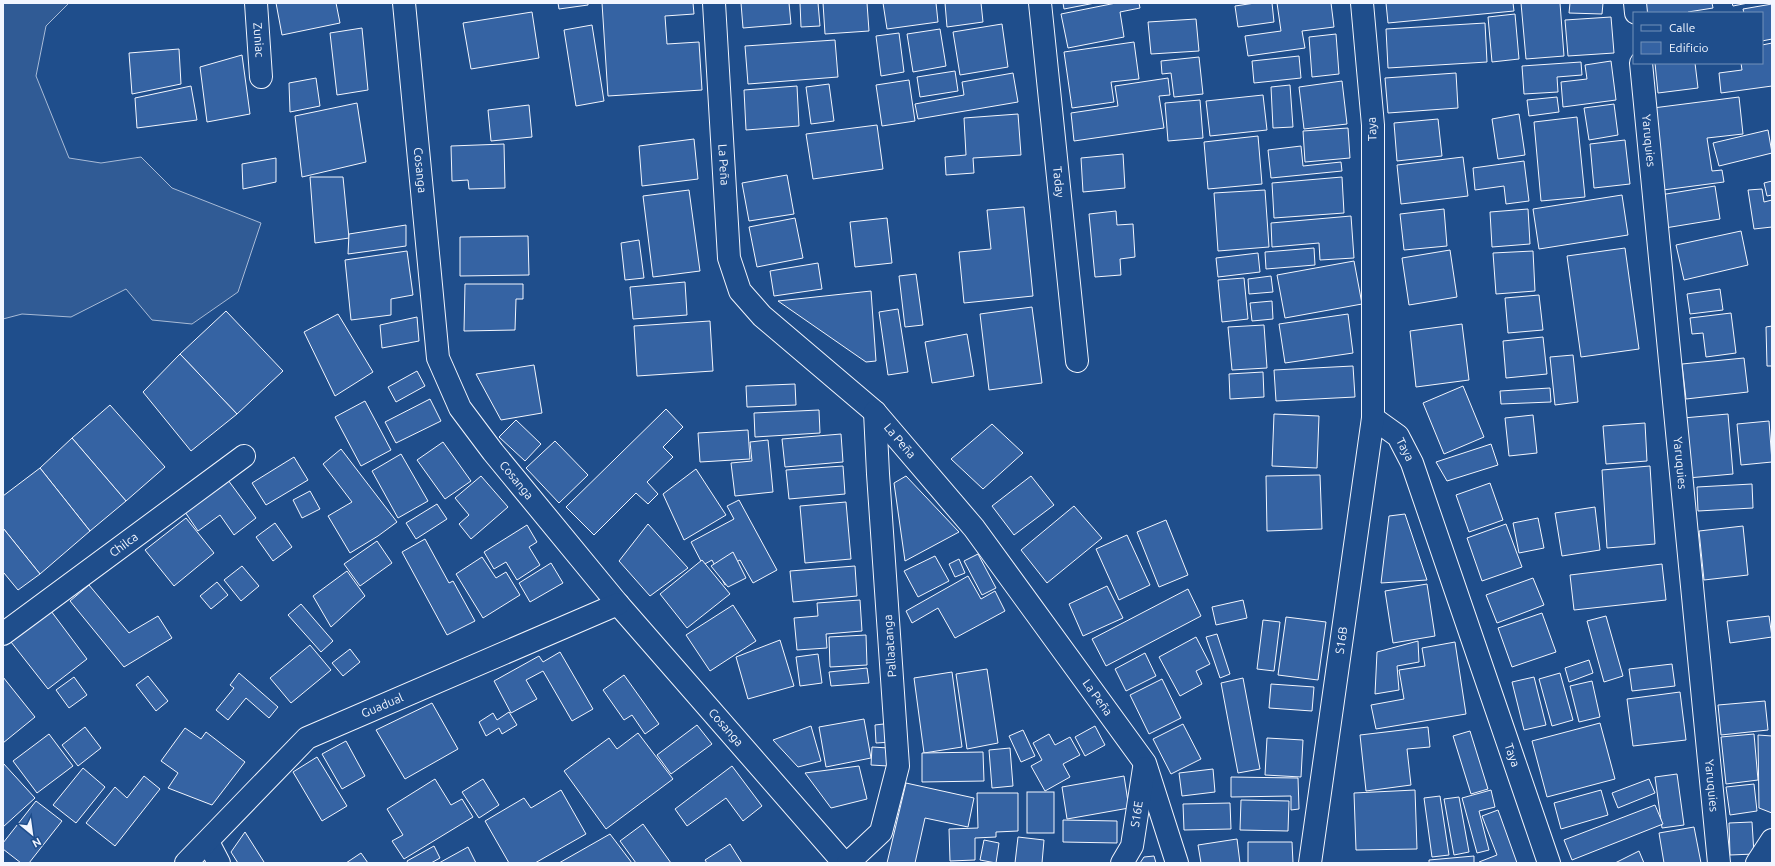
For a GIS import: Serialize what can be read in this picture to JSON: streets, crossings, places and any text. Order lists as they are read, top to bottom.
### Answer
{
  "streets": {
    "street": [
      "Zuniac",
      "Taya",
      "Yaruquies",
      "La Peña",
      "Cosanga",
      "Taday",
      "Chilca",
      "S16B",
      "Pallaatanga",
      "Guadual",
      "S16E"
    ]
  },
  "crossings": [
    ["Taya", "S16B"],
    ["La Peña", "Pallaatanga"],
    ["La Peña", "S16E"],
    ["Cosanga", "Guadual"]
  ],
  "legend": ["Calle", "Edificio"],
  "north": "bottom right"
}
